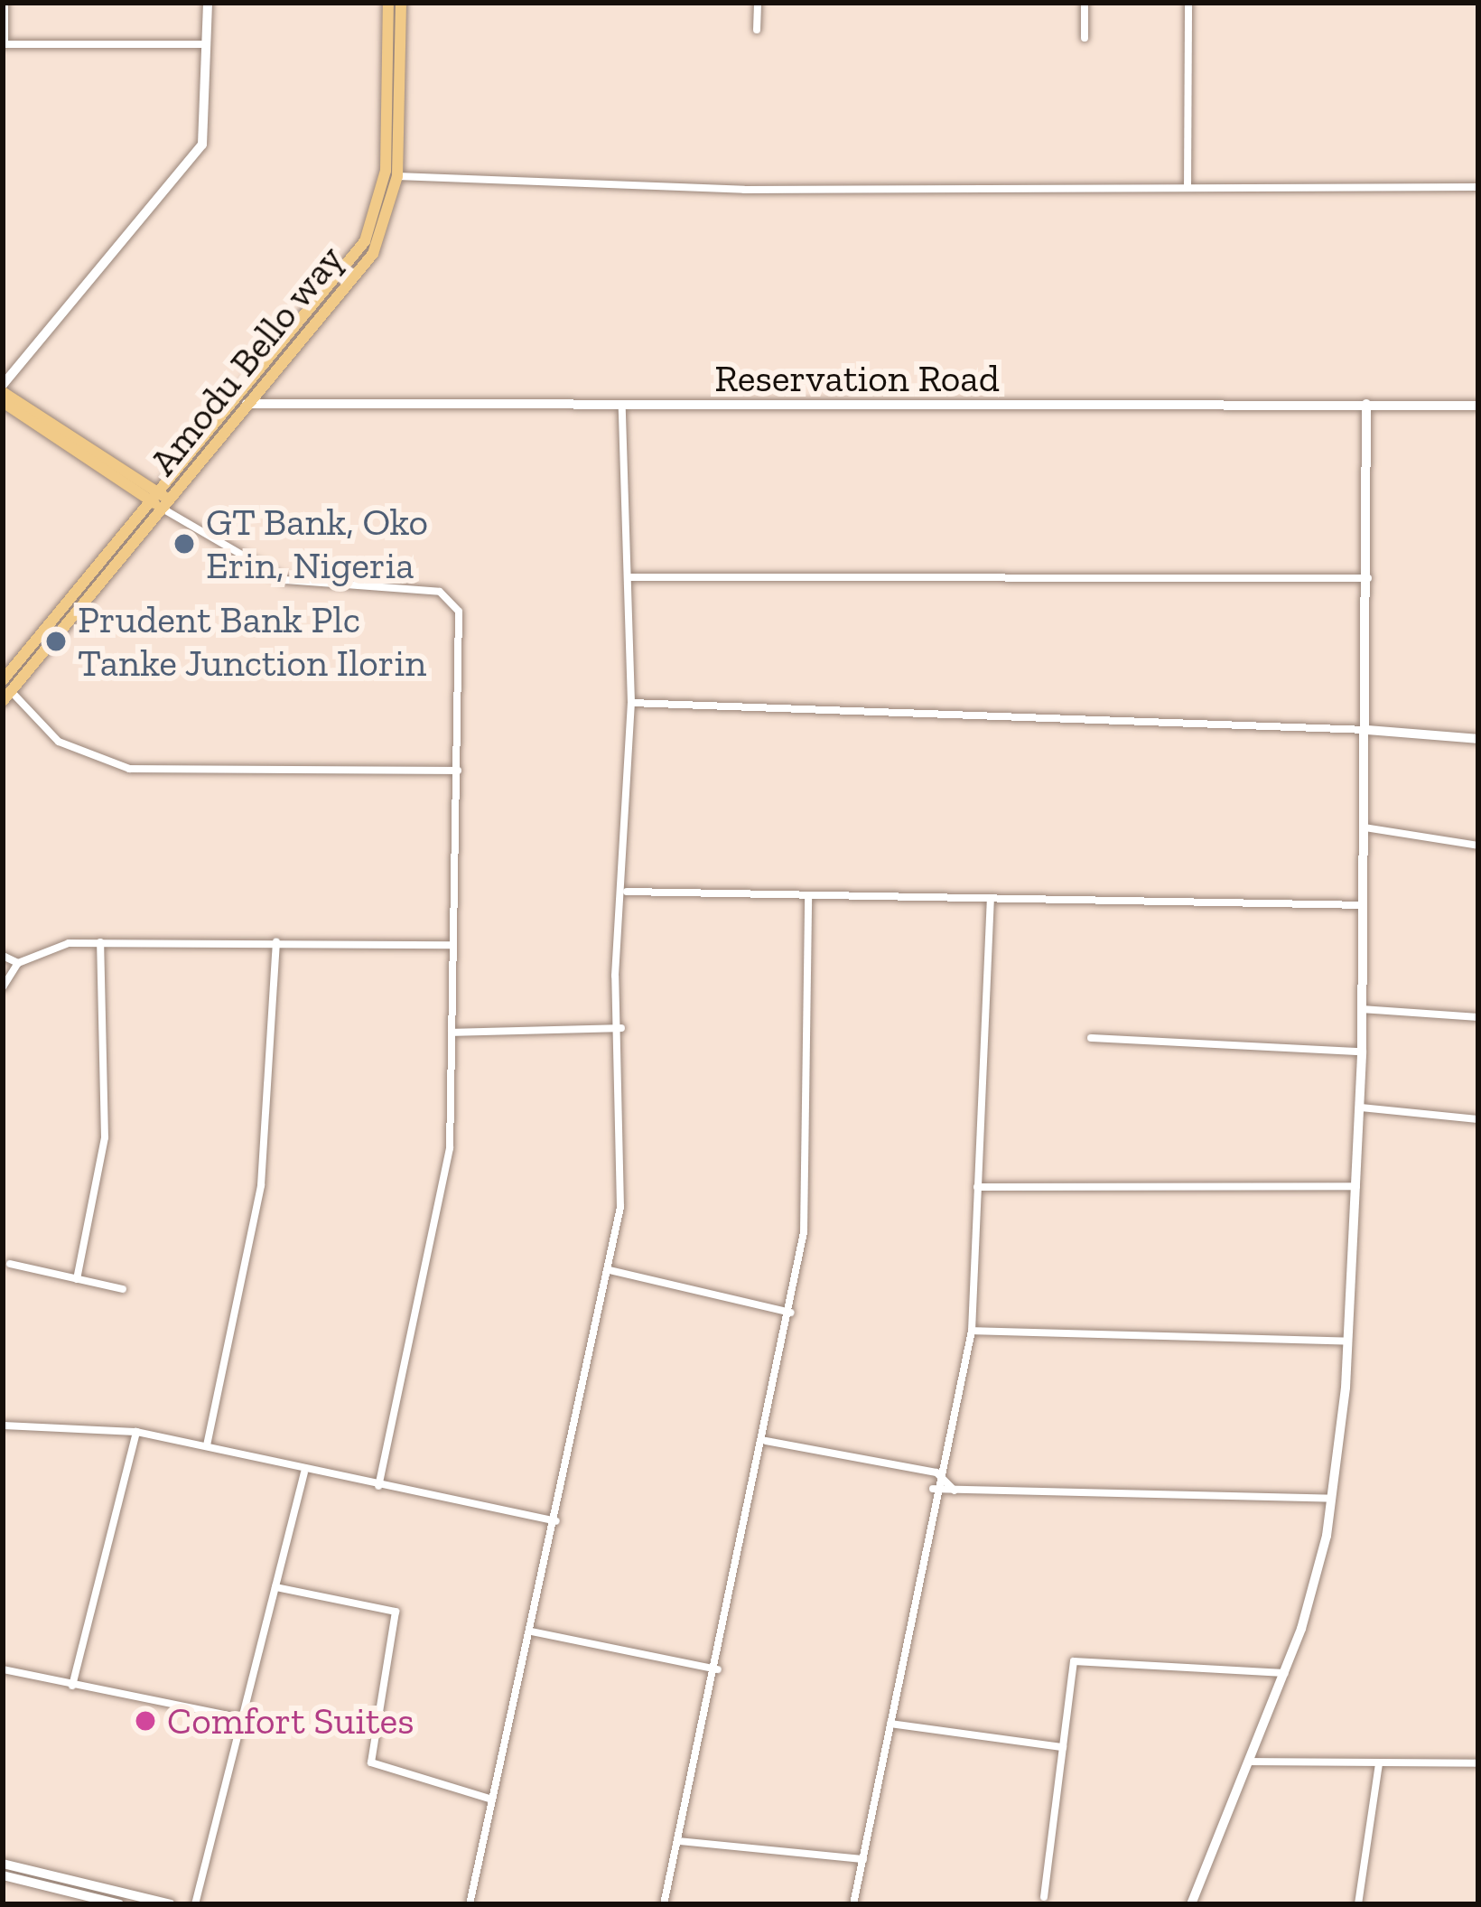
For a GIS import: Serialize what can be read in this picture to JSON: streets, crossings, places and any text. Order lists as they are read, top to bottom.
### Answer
{
  "streets": {
    "main road": ["Amodu Bello way"],
    "street": ["Reservation Road"]
  },
  "crossings": [
    ["Amodu Bello way", "Reservation Road"]
  ],
  "places": ["GT Bank, Oko Erin, Nigeria", "Prudent Bank Plc Tanke Junction Ilorin", "Comfort Suites"]
}
